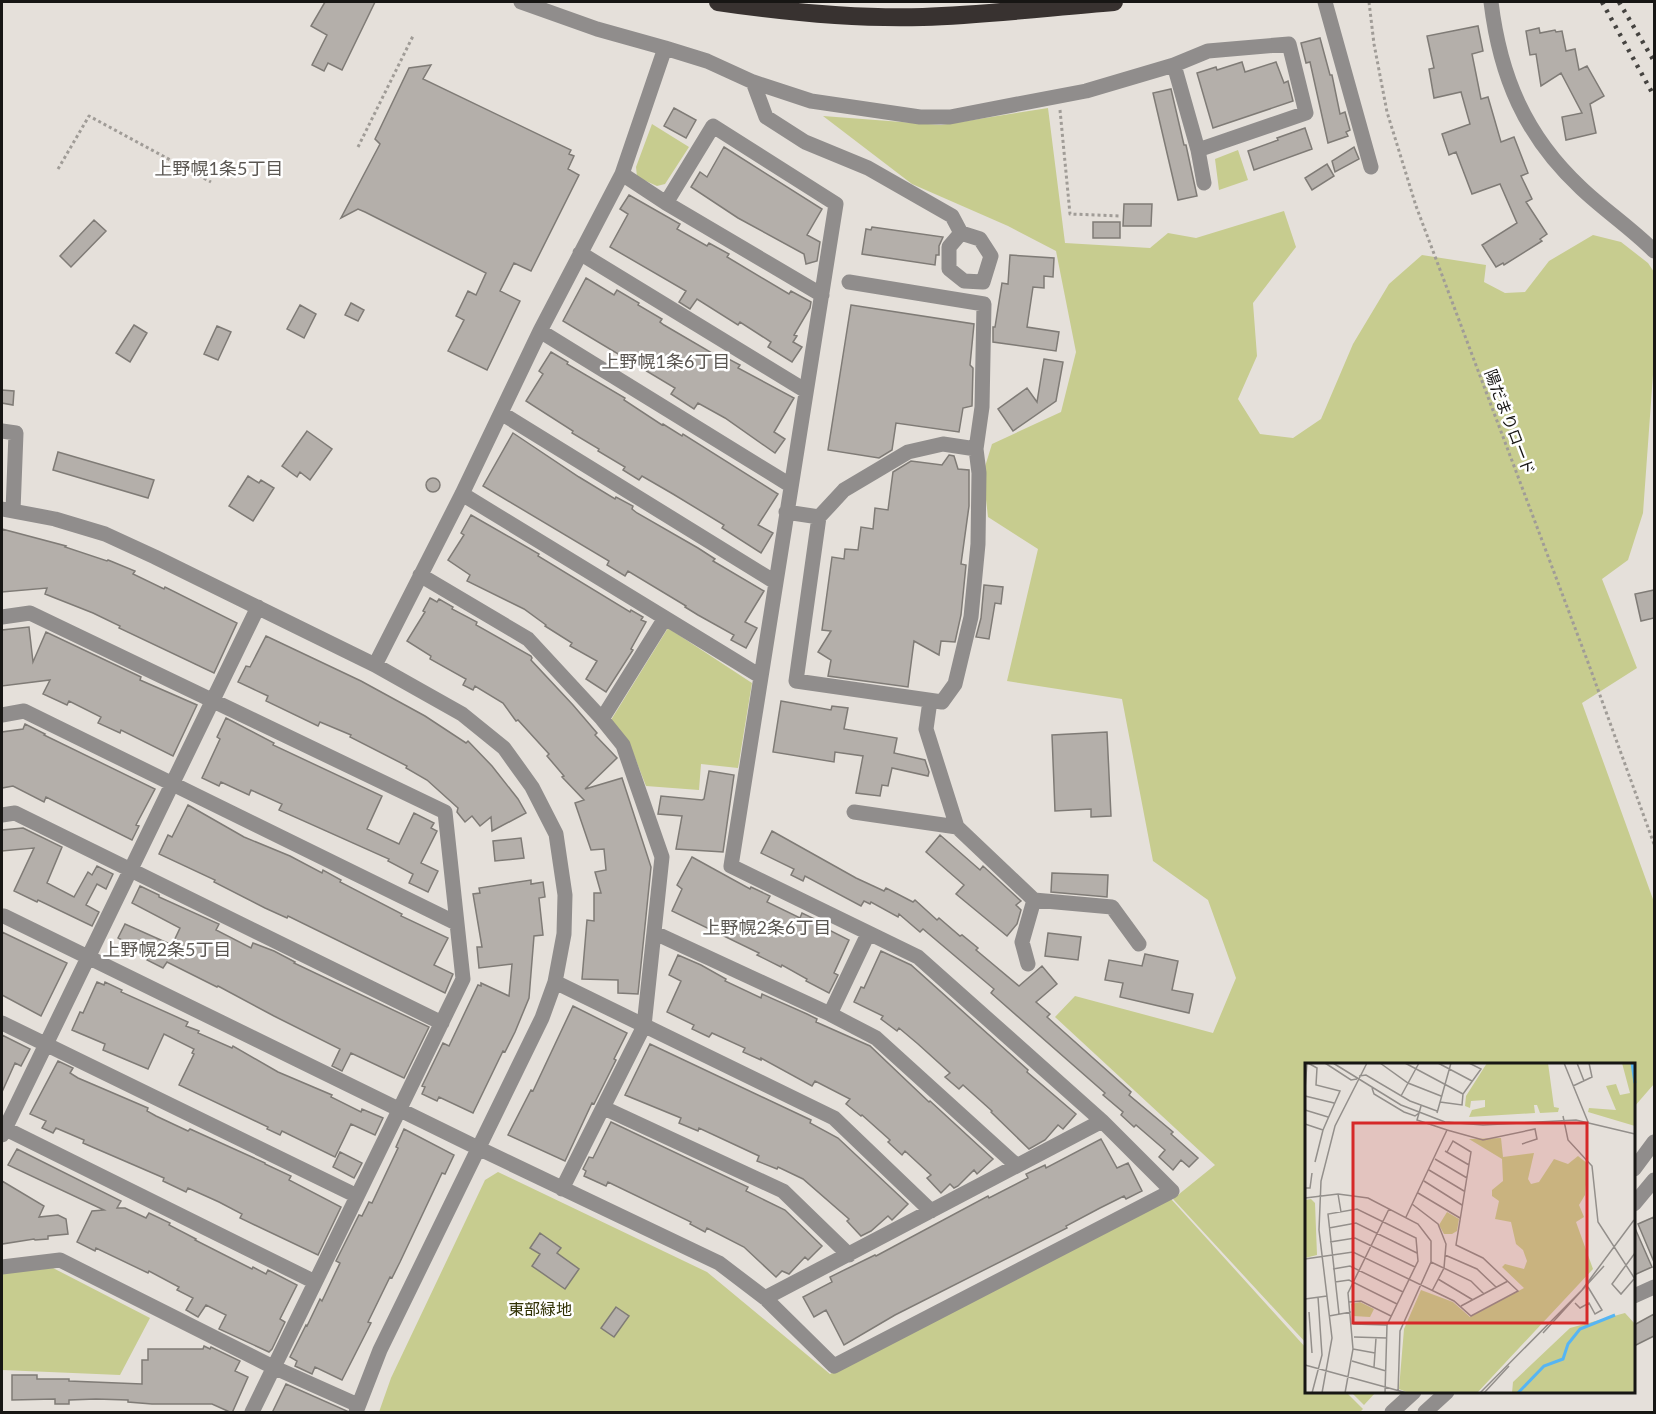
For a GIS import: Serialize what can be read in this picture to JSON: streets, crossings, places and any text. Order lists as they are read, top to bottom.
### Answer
{
  "streets": {
    "path": ["陽だまりロード"]
  },
  "districts": [
    "上野幌1条5丁目",
    "上野幌1条6丁目",
    "上野幌2条6丁目",
    "上野幌2条5丁目"
  ],
  "parks": ["東部緑地"]
}
